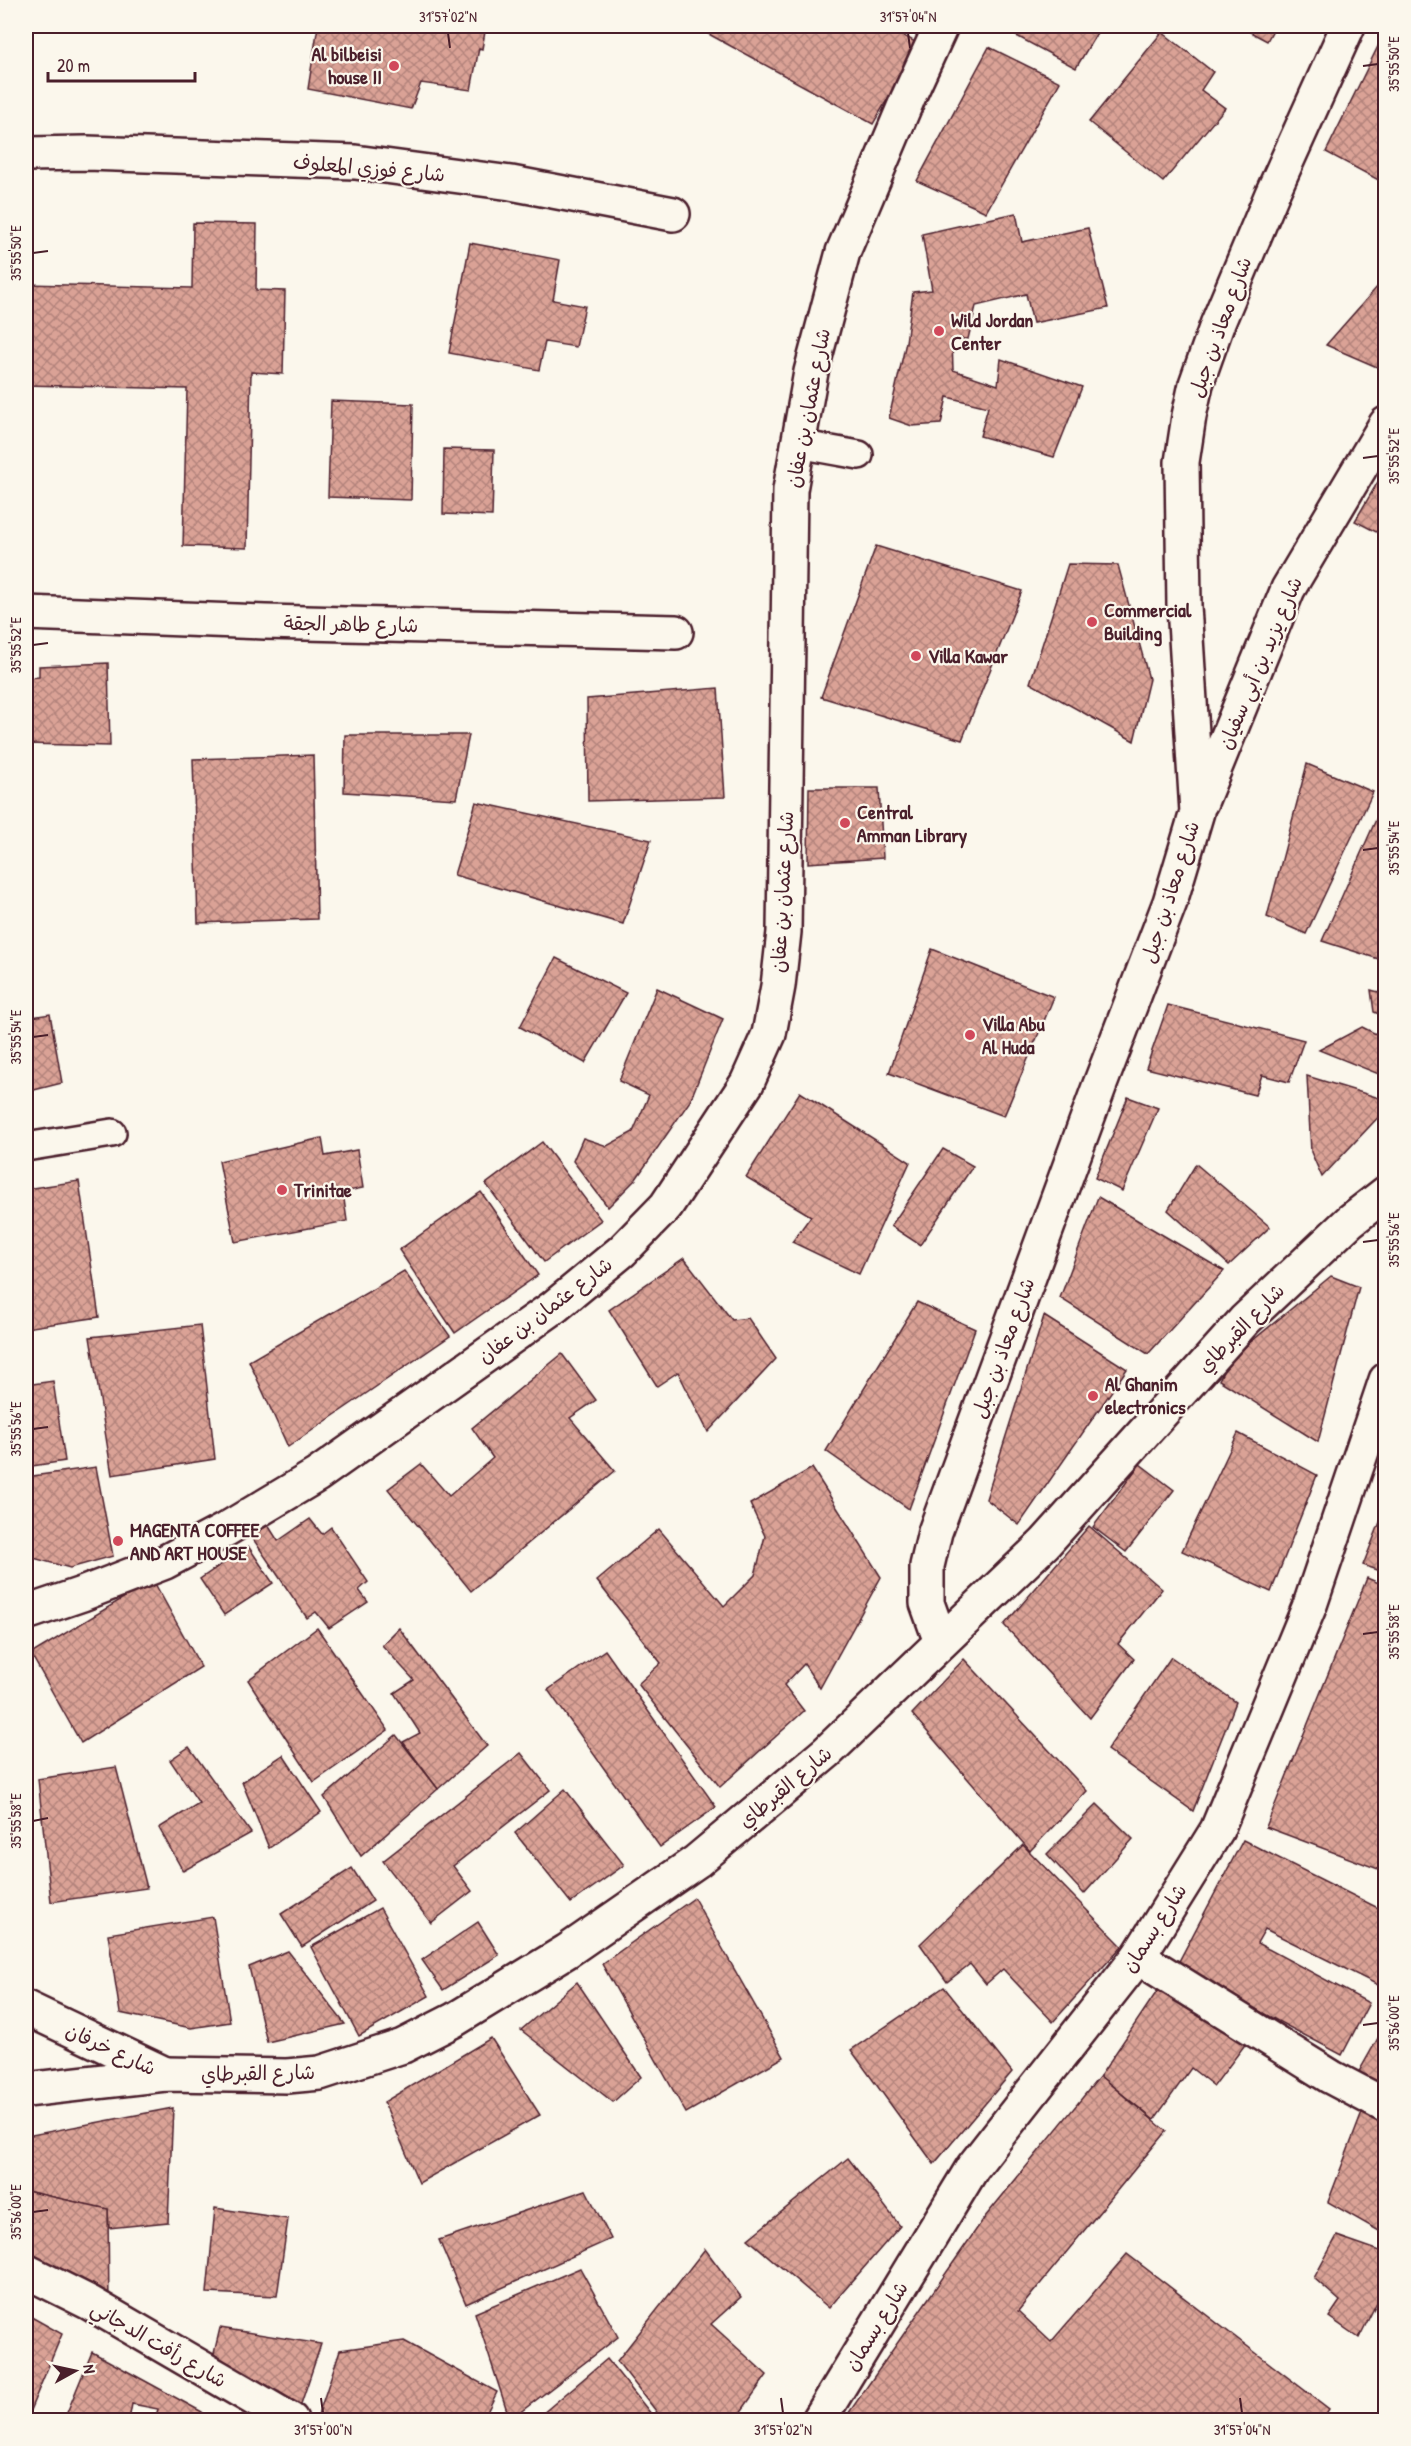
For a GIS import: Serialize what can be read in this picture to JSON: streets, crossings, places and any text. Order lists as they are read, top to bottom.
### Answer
{
  "streets": {
    "street": [
      "شارع فوزي المعلوف",
      "شارع معاذ بن جبل",
      "شارع عثمان بن عفان",
      "شارع طاهر الجقة",
      "شارع يزيد بن أبي سفيان",
      "شارع القبرطاي",
      "شارع بسمان",
      "شارع خرفان",
      "شارع رأفت الدجاني"
    ]
  },
  "crossings": [
    ["شارع معاذ بن جبل", "شارع يزيد بن أبي سفيان"],
    ["شارع معاذ بن جبل", "شارع القبرطاي"],
    ["شارع القبرطاي", "شارع خرفان"]
  ],
  "places": [
    "Al bilbeisi house II",
    "Wild Jordan Center",
    "Commercial Building",
    "Villa Kawar",
    "Central Amman Library",
    "Villa Abu Al Huda",
    "Trinitae",
    "Al Ghanim electronics",
    "MAGENTA COFFEE AND ART HOUSE"
  ],
  "scale_bar": "20 m",
  "north": "right",
  "coordinates": [
    "31°57'02\"N",
    "31°57'04\"N",
    "35°55'50\"E",
    "35°55'52\"E",
    "35°55'54\"E",
    "35°55'56\"E",
    "35°55'58\"E",
    "35°56'00\"E",
    "31°57'00\"N"
  ]
}
